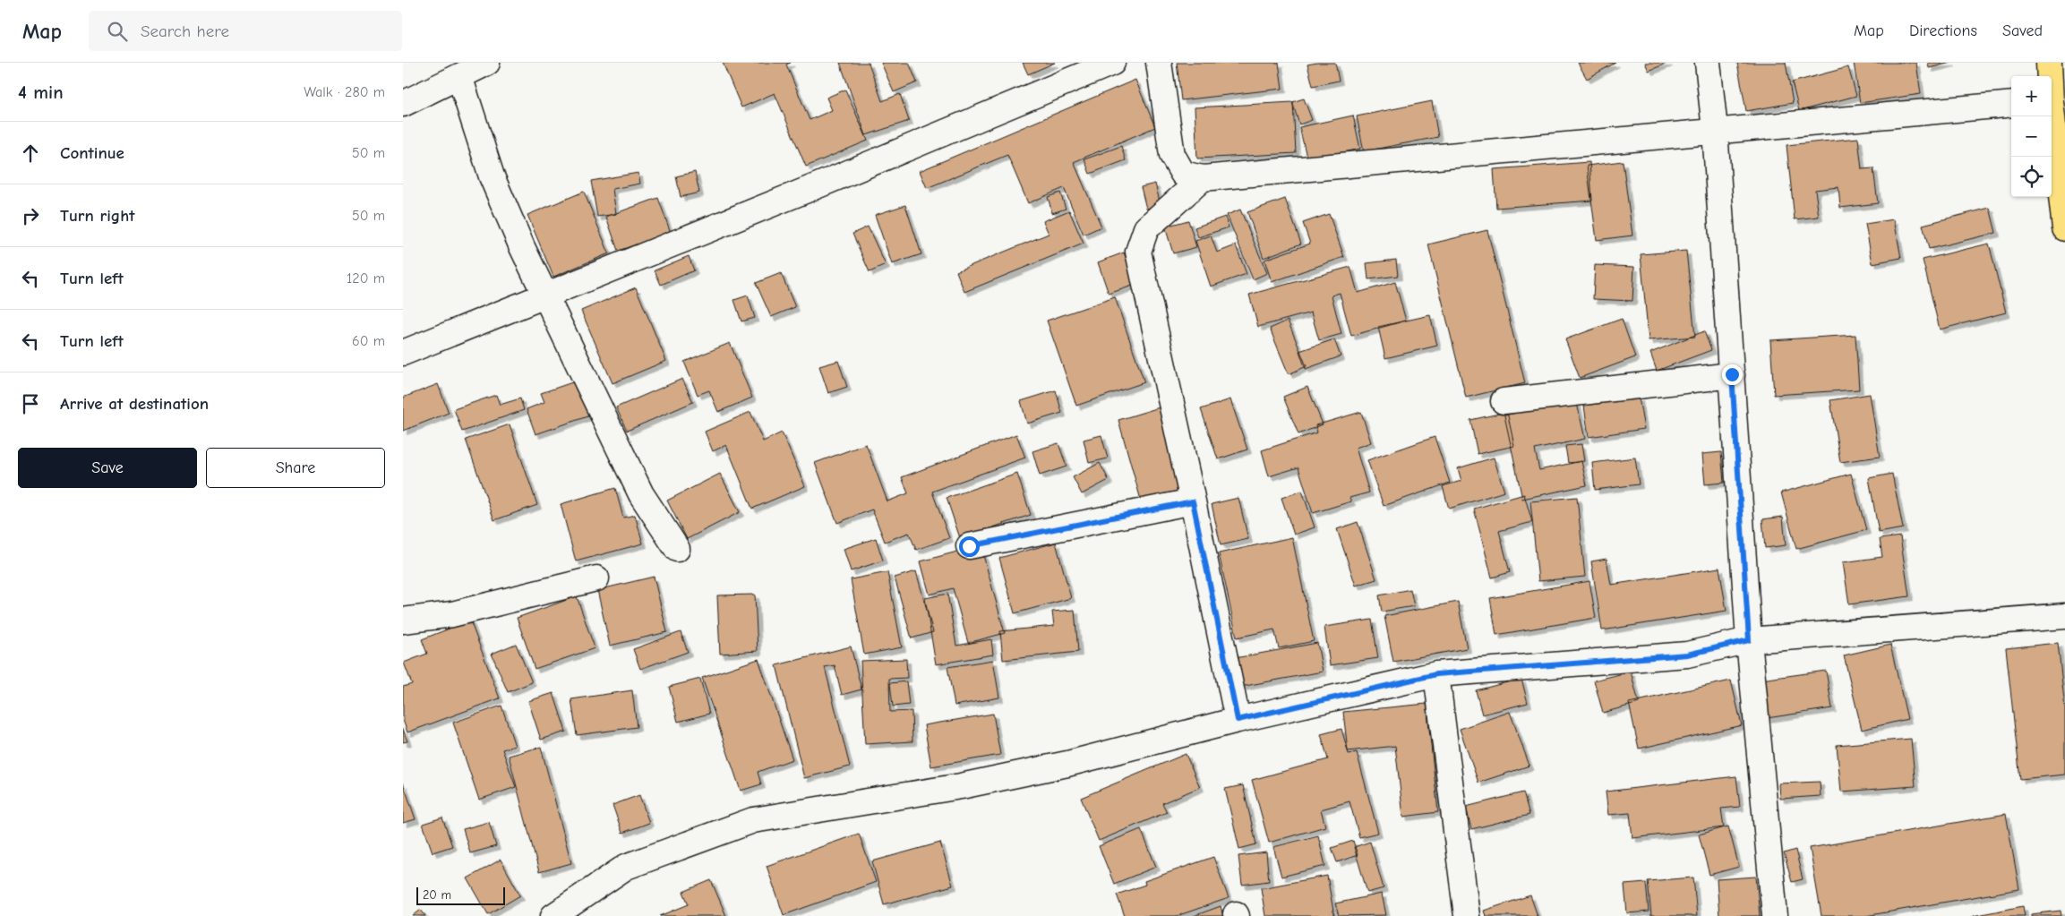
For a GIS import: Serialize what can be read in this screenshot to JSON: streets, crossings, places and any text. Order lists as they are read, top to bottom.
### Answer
{
  "scale_bar": "20 m",
  "page": {
    "header": "Map",
    "search": "Search here",
    "nav": ["Map", "Directions", "Saved"],
    "heading": ["4 min", "Walk · 280 m"],
    "map_buttons": ["+", "−"],
    "list": [
      ["Continue", "50 m"],
      ["Turn right", "50 m"],
      ["Turn left", "120 m"],
      ["Turn left", "60 m"],
      "Arrive at destination"
    ],
    "buttons": ["Save", "Share"],
    "scale": "20 m"
  }
}
